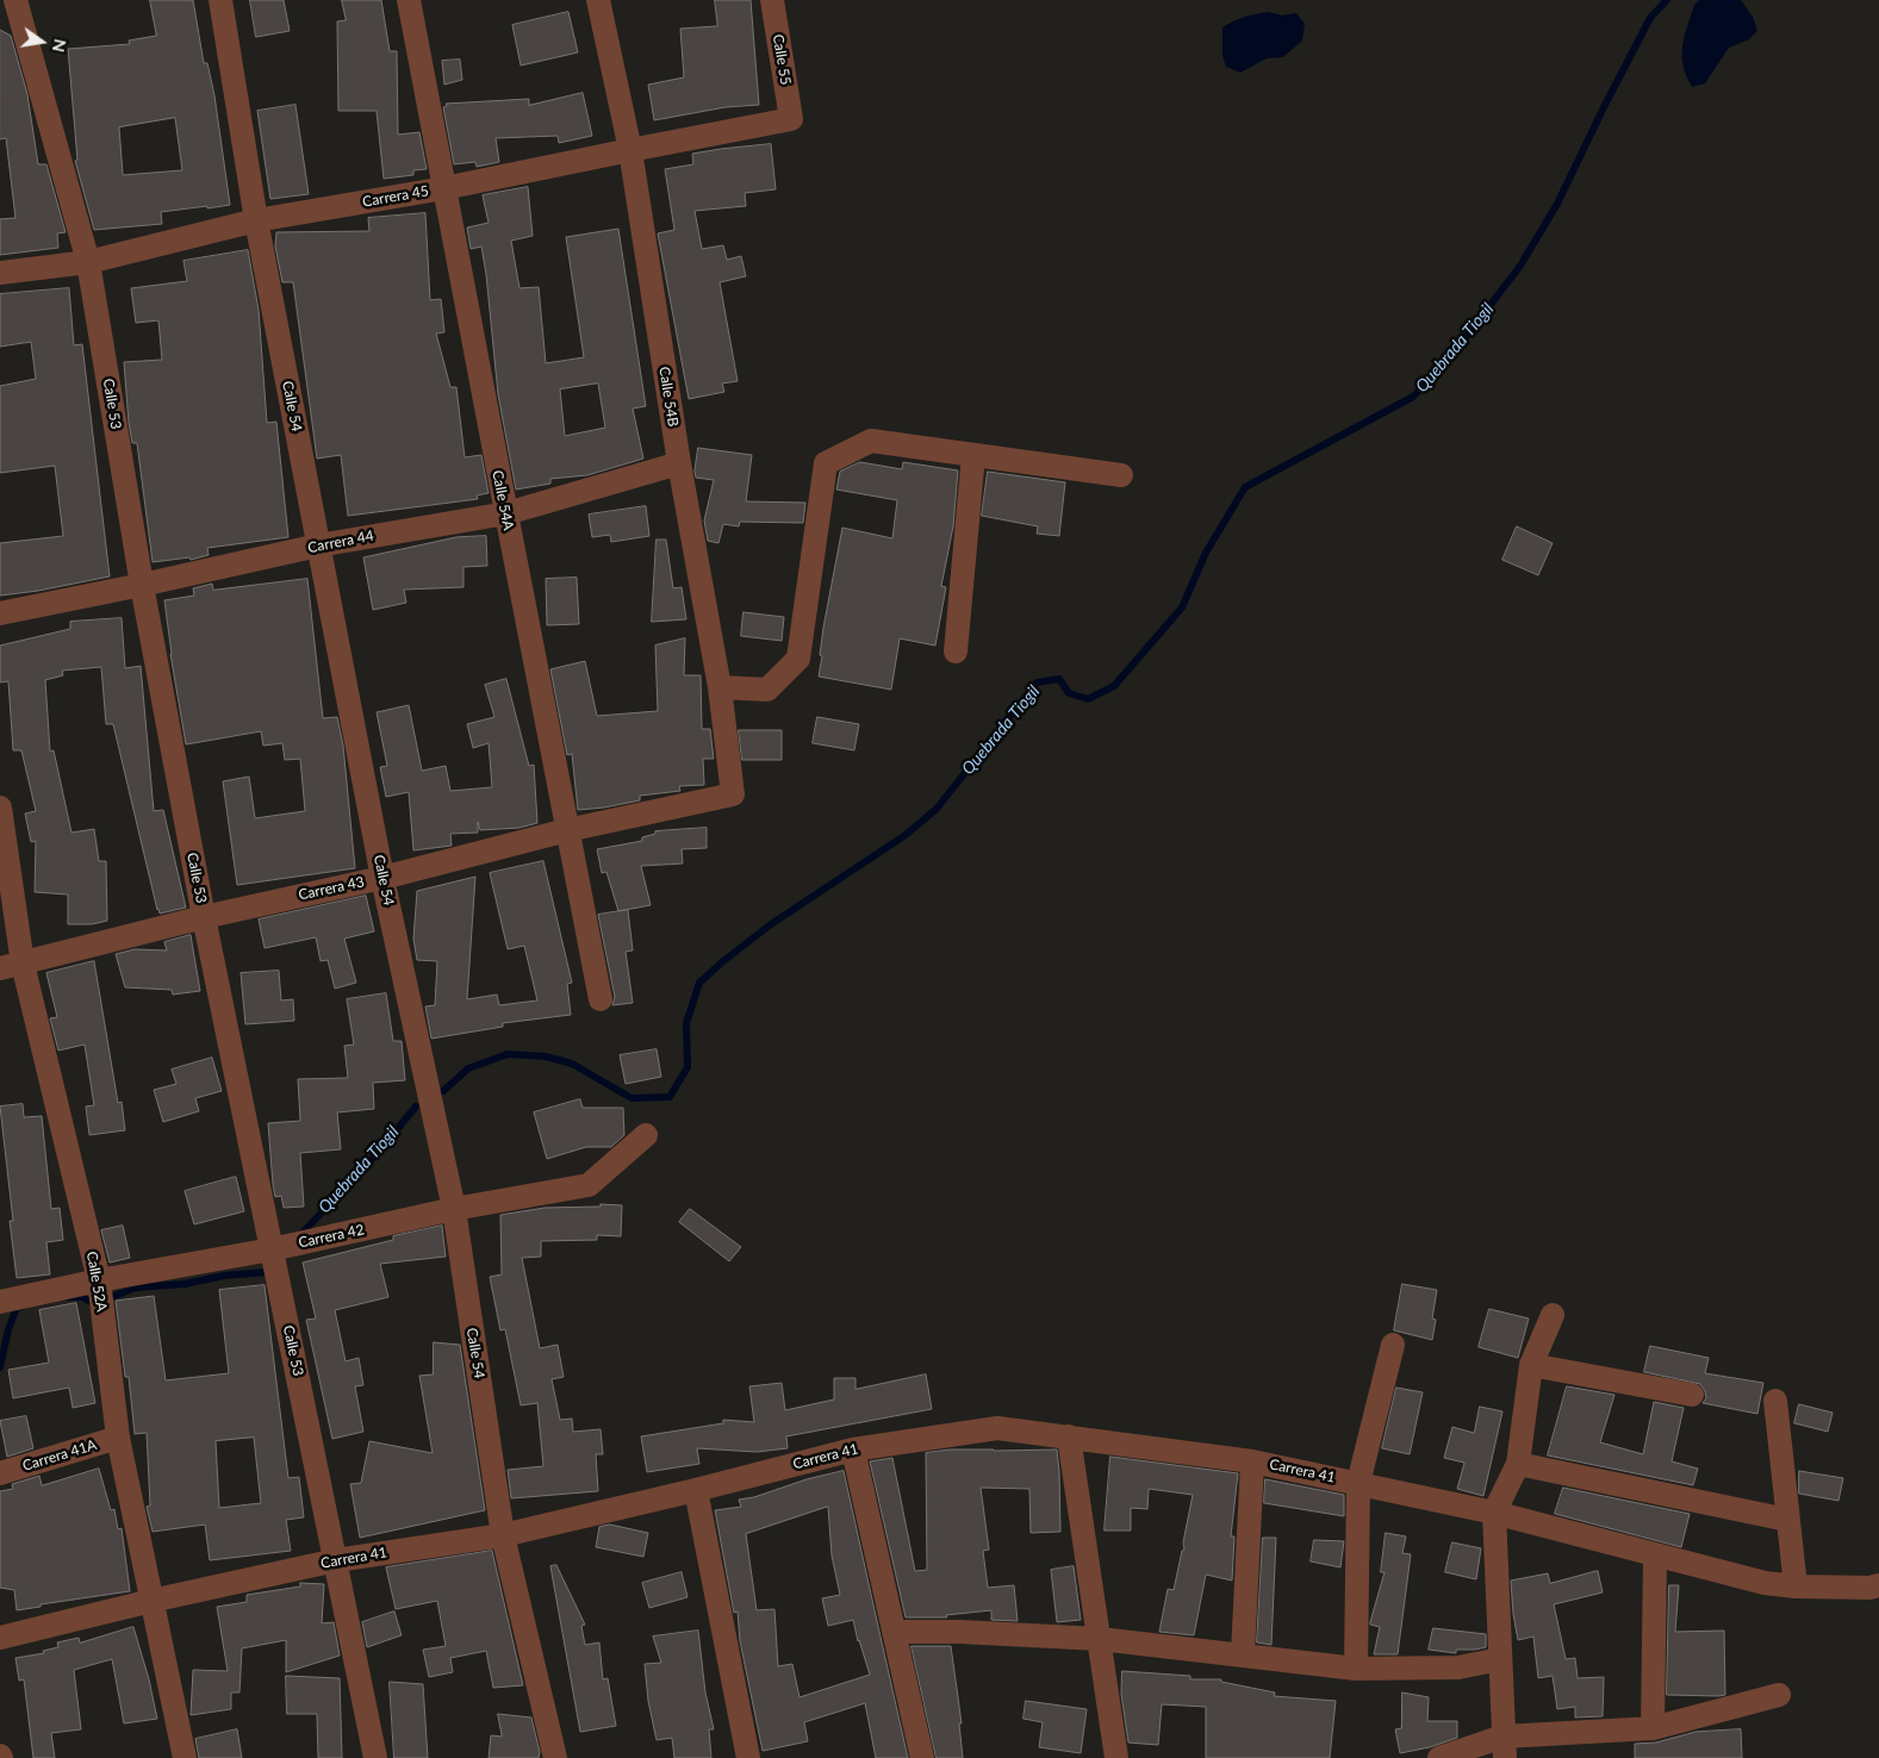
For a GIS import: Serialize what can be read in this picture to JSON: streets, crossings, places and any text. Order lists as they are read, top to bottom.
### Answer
{
  "streets": {
    "street": [
      "Calle 55",
      "Carrera 45",
      "Calle 54B",
      "Calle 53",
      "Calle 54",
      "Calle 54A",
      "Carrera 44",
      "Carrera 43",
      "Carrera 42",
      "Calle 52A",
      "Carrera 41A",
      "Carrera 41"
    ]
  },
  "crossings": [
    ["Calle 55", "Carrera 45"],
    ["Carrera 45", "Calle 54B"],
    ["Carrera 45", "Calle 53"],
    ["Carrera 45", "Calle 54"],
    ["Carrera 45", "Calle 54A"],
    ["Calle 54B", "Carrera 44"],
    ["Calle 54B", "Carrera 43"],
    ["Calle 53", "Carrera 44"],
    ["Calle 53", "Carrera 43"],
    ["Calle 53", "Carrera 42"],
    ["Calle 53", "Carrera 41"],
    ["Calle 54", "Carrera 44"],
    ["Calle 54", "Carrera 43"],
    ["Calle 54", "Carrera 42"],
    ["Calle 54", "Carrera 41"],
    ["Calle 54A", "Carrera 44"],
    ["Calle 54A", "Carrera 43"],
    ["Carrera 43", "Calle 52A"],
    ["Carrera 42", "Calle 52A"],
    ["Calle 52A", "Carrera 41A"],
    ["Calle 52A", "Carrera 41"]
  ],
  "water": ["Quebrada Tiogil"],
  "north": "right"
}
